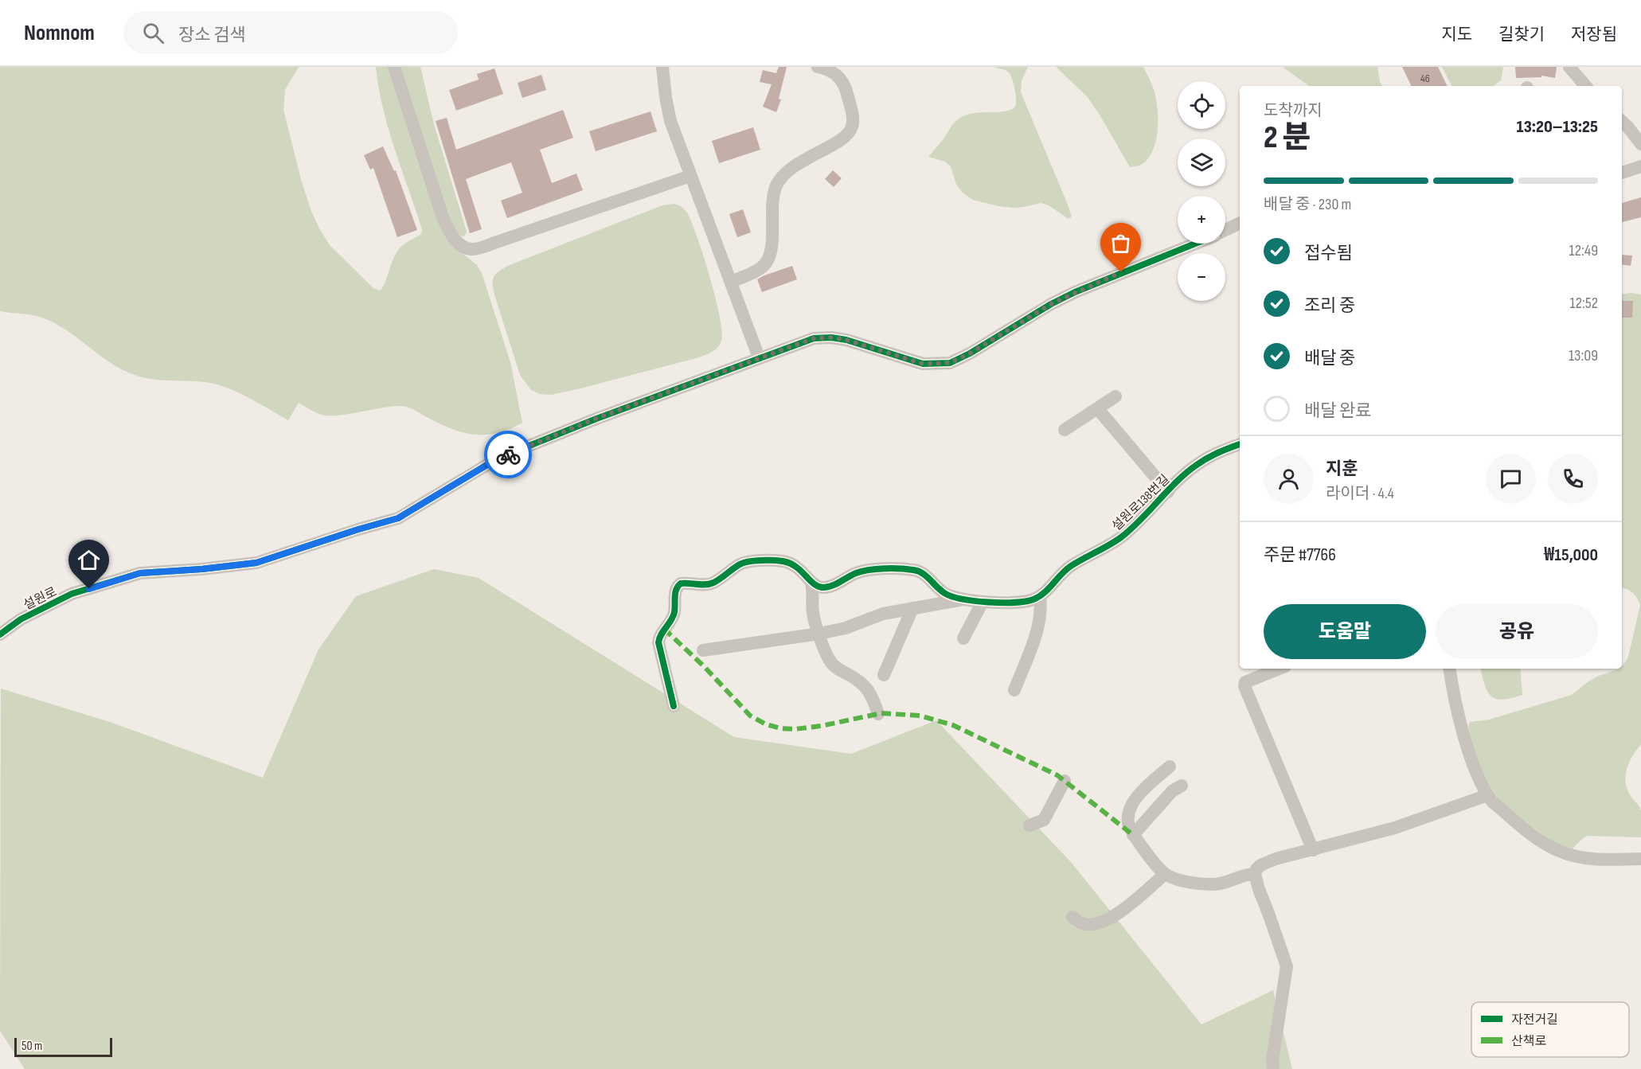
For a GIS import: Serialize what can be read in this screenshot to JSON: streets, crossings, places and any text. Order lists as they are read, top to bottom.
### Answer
{
  "streets": {
    "street": ["설원로138번길", "설원로"]
  },
  "house_numbers": ["46"],
  "legend": ["자전거길", "산책로"],
  "scale_bar": "50 m",
  "page": {
    "header": "Nomnom",
    "search": "장소 검색",
    "nav": ["지도", "길찾기", "저장됨"],
    "map_buttons": ["+", "−"],
    "heading": ["2 분", "도착까지", "13:20–13:25"],
    "panel": [
      "지훈",
      "라이더 · 4.4",
      "주문 #7766",
      "₩15,000"
    ],
    "bar": "배달 중 · 230 m",
    "list": [
      ["접수됨", "12:49"],
      ["조리 중", "12:52"],
      ["배달 중", "13:09"],
      "배달 완료"
    ],
    "buttons": ["도움말", "공유"],
    "scale": "50 m"
  }
}
